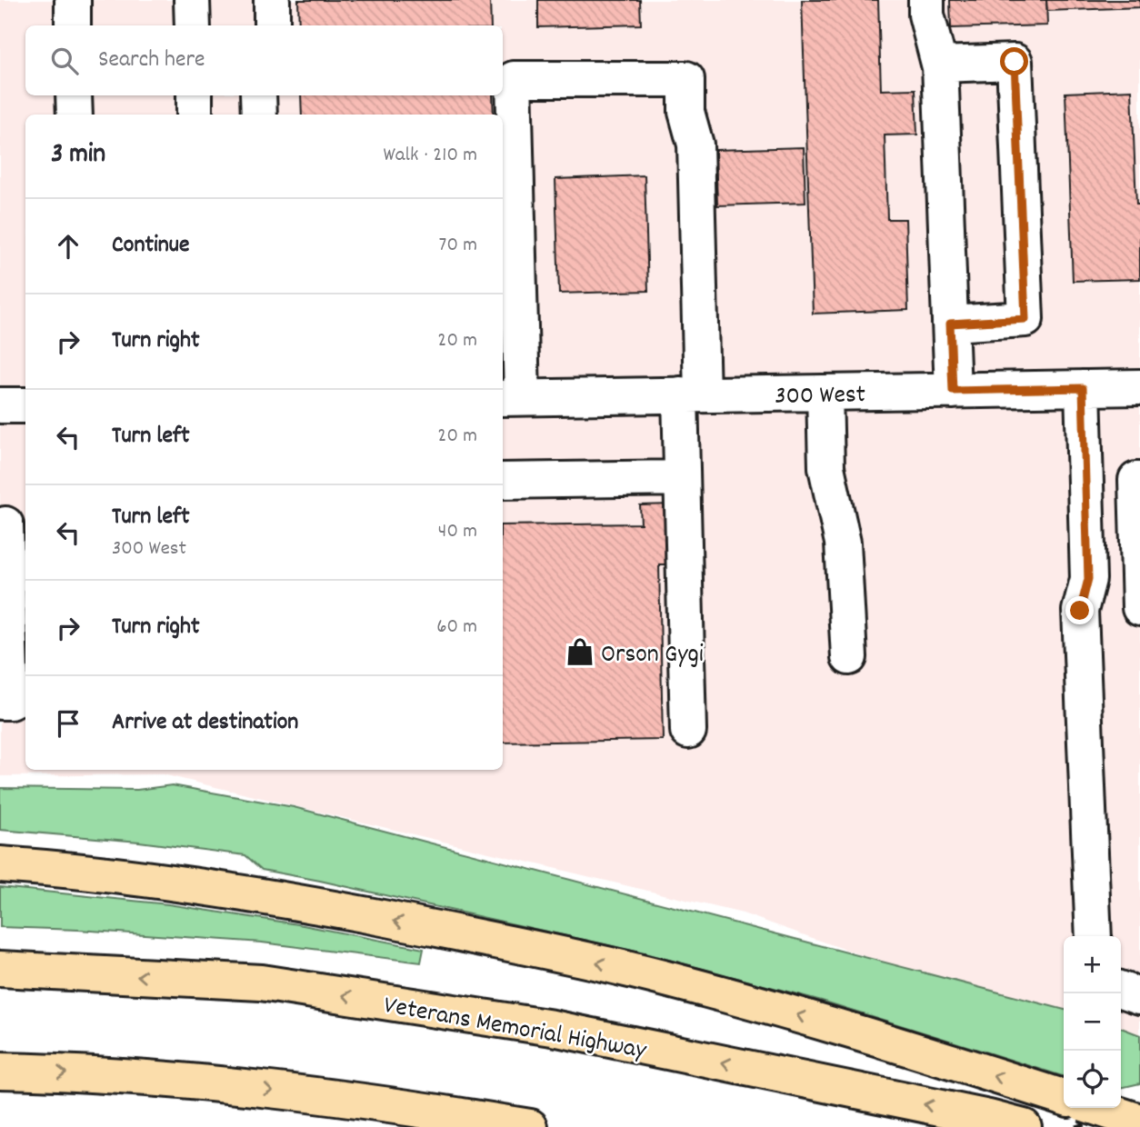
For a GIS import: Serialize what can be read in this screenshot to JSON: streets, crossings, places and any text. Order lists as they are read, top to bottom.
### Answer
{
  "streets": {
    "highway": ["Veterans Memorial Highway"],
    "street": ["300 West"]
  },
  "places": {
    "shop": ["Orson Gygi"]
  },
  "page": {
    "search": "Search here",
    "heading": ["3 min", "Walk · 210 m"],
    "list": [
      ["Continue", "70 m"],
      ["Turn right", "20 m"],
      ["Turn left", "20 m"],
      ["Turn left", "300 West", "40 m"],
      ["Turn right", "60 m"],
      "Arrive at destination"
    ],
    "map_buttons": ["+", "−"]
  }
}
